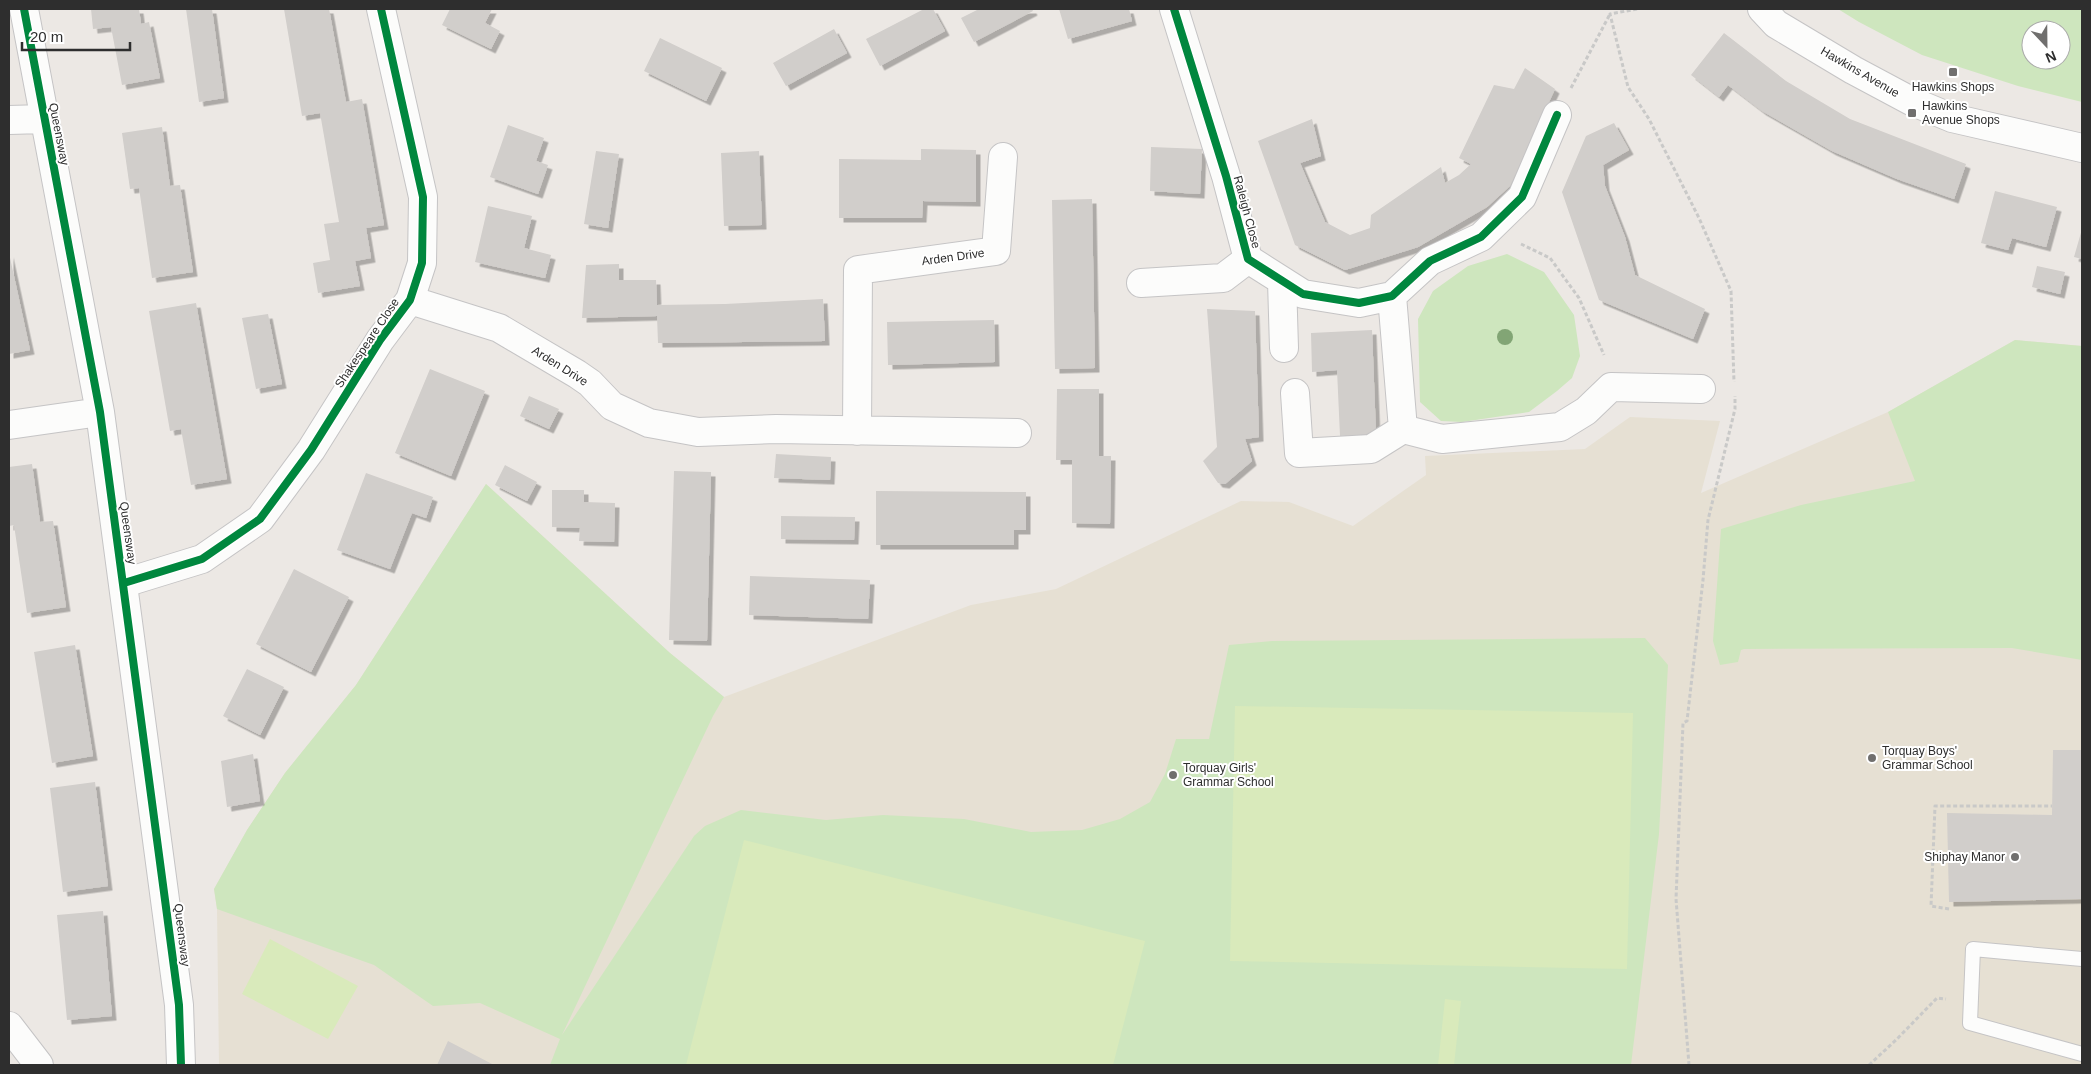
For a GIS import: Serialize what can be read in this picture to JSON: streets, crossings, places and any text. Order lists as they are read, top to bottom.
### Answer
{
  "streets": {
    "street": [
      "Hawkins Avenue",
      "Queensway",
      "Raleigh Close",
      "Arden Drive",
      "Shakespeare Close"
    ]
  },
  "crossings": [
    ["Queensway", "Shakespeare Close"],
    ["Arden Drive", "Shakespeare Close"]
  ],
  "places": {
    "transit": ["Hawkins Shops", "Hawkins Avenue Shops"],
    "other": ["Torquay Boys' Grammar School", "Torquay Girls' Grammar School", "Shiphay Manor"]
  },
  "scale_bar": "20 m",
  "north": "bottom"
}
